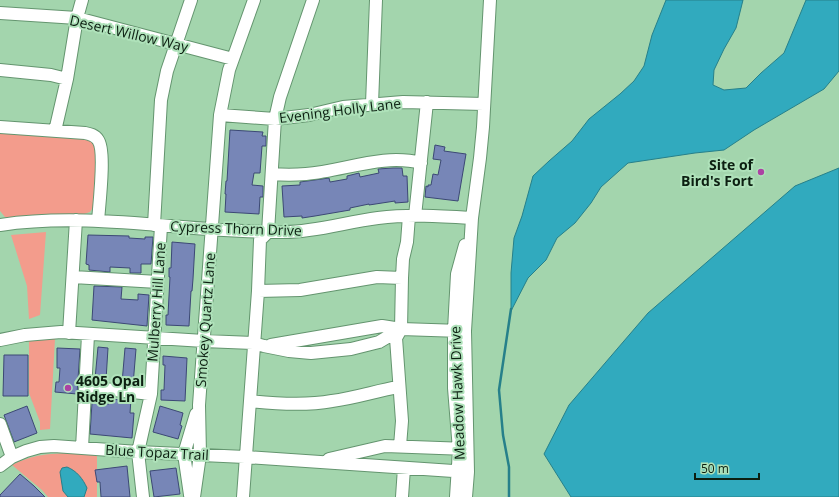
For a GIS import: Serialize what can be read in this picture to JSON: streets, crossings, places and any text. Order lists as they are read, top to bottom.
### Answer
{
  "streets": {
    "street": [
      "Desert Willow Way",
      "Evening Holly Lane",
      "Cypress Thorn Drive",
      "Mulberry Hill Lane",
      "Smokey Quartz Lane",
      "Meadow Hawk Drive",
      "Blue Topaz Trail"
    ]
  },
  "crossings": [
    ["Desert Willow Way", "Mulberry Hill Lane"],
    ["Desert Willow Way", "Smokey Quartz Lane"],
    ["Evening Holly Lane", "Smokey Quartz Lane"],
    ["Evening Holly Lane", "Meadow Hawk Drive"],
    ["Cypress Thorn Drive", "Mulberry Hill Lane"],
    ["Cypress Thorn Drive", "Smokey Quartz Lane"],
    ["Cypress Thorn Drive", "Meadow Hawk Drive"],
    ["Mulberry Hill Lane", "Blue Topaz Trail"],
    ["Smokey Quartz Lane", "Blue Topaz Trail"],
    ["Meadow Hawk Drive", "Blue Topaz Trail"]
  ],
  "places": ["Site of Bird's Fort", "4605 Opal Ridge Ln"],
  "scale_bar": "50 m"
}
